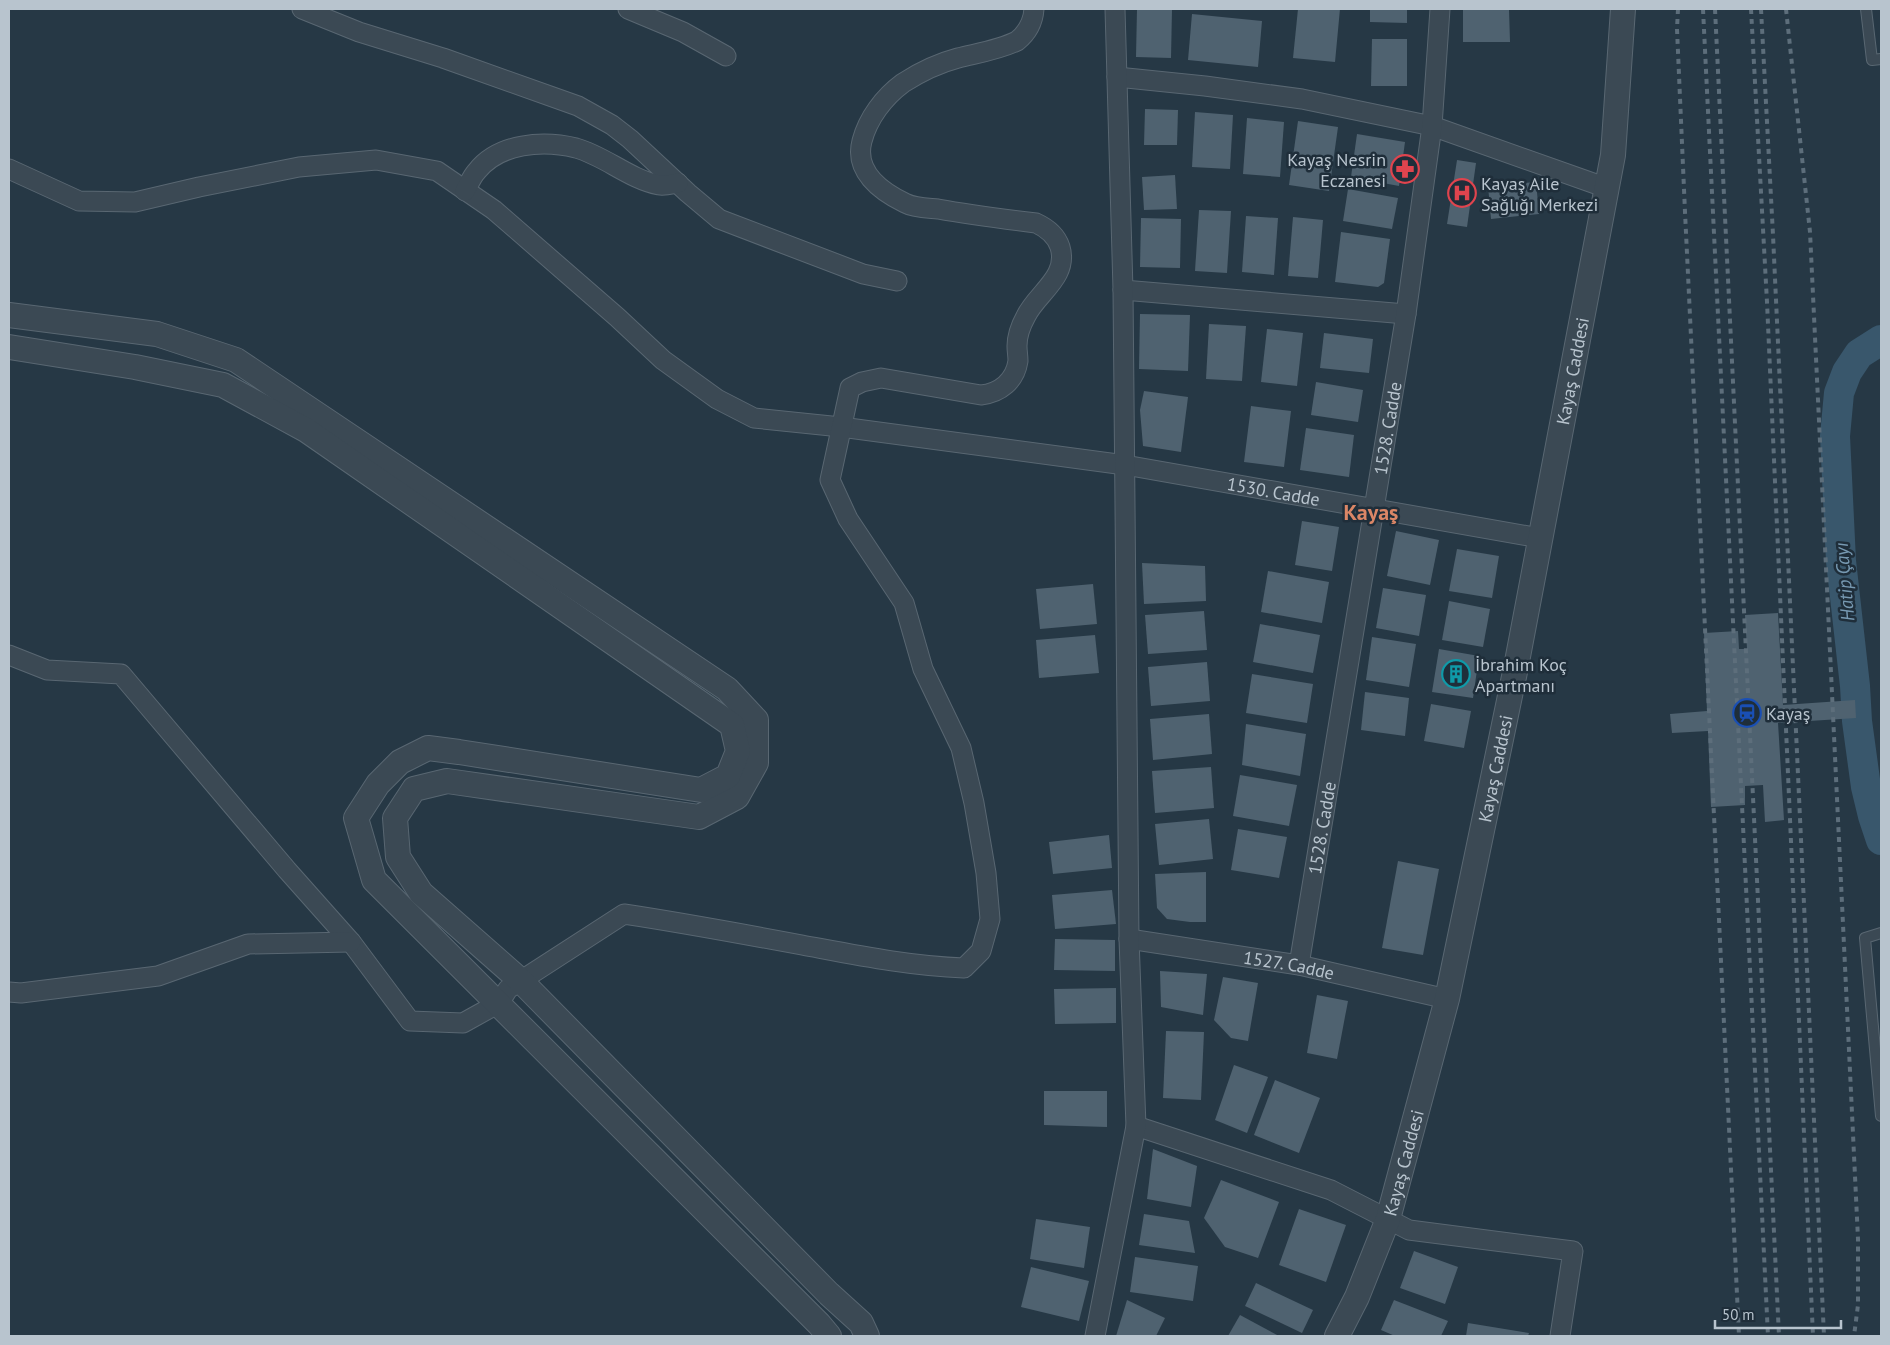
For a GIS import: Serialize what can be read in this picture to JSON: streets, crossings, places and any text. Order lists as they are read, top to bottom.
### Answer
{
  "streets": {
    "street": [
      "Kayaş Caddesi",
      "1528. Cadde",
      "1530. Cadde",
      "1527. Cadde"
    ]
  },
  "crossings": [
    ["Kayaş Caddesi", "1530. Cadde"],
    ["Kayaş Caddesi", "1527. Cadde"],
    ["1528. Cadde", "1530. Cadde"],
    ["1528. Cadde", "1527. Cadde"]
  ],
  "districts": ["Kayaş"],
  "water": ["Hatip Çayı"],
  "places": {
    "pharmacy": ["Kayaş Nesrin Eczanesi"],
    "hospital": ["Kayaş Aile Sağlığı Merkezi"],
    "building": ["İbrahim Koç Apartmanı"],
    "station": ["Kayaş"]
  },
  "scale_bar": "50 m"
}
